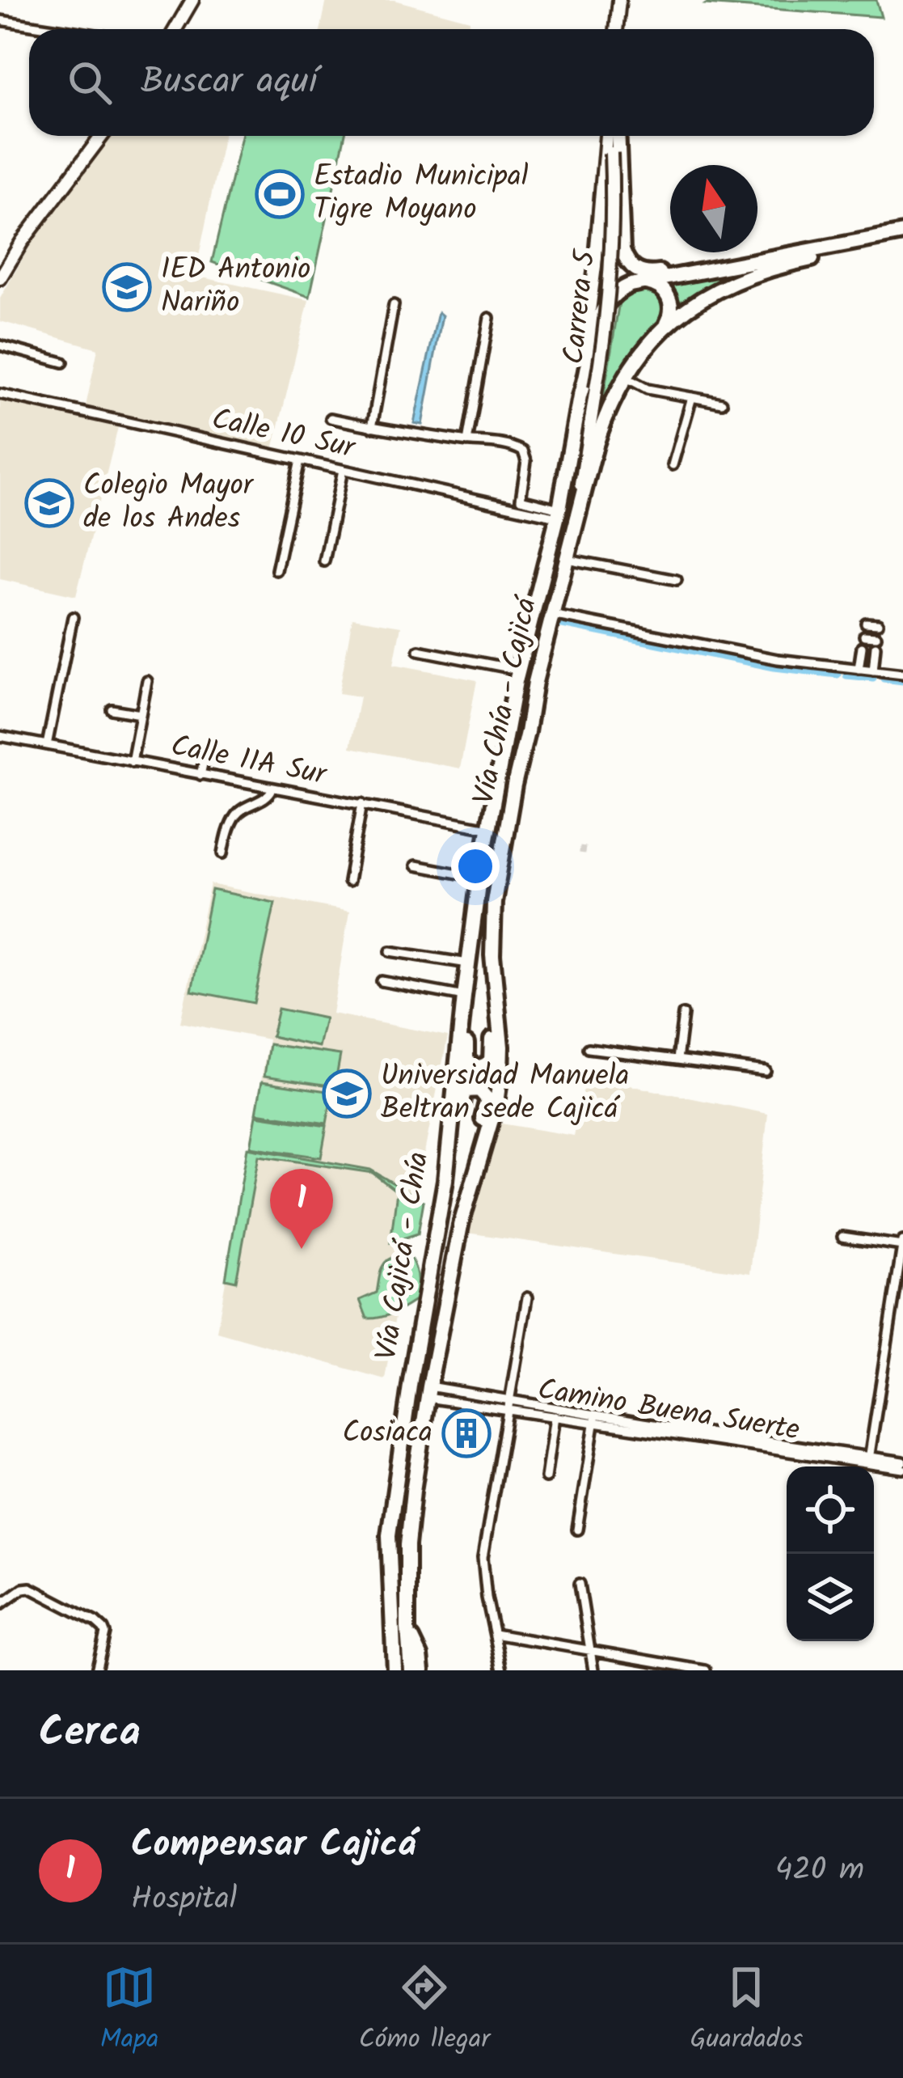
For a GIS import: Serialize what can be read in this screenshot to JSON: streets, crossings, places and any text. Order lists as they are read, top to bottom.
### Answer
{
  "streets": {
    "highway": ["Vía Chía - Cajicá", "Vía Cajicá - Chía"],
    "main road": ["Carrera 5"],
    "street": ["Calle 10 Sur", "Calle 11A Sur", "Camino Buena Suerte"]
  },
  "crossings": [
    ["Carrera 5", "Vía Chía - Cajicá"],
    ["Carrera 5", "Vía Cajicá - Chía"],
    ["Calle 10 Sur", "Vía Cajicá - Chía"],
    ["Vía Chía - Cajicá", "Camino Buena Suerte"],
    ["Calle 11A Sur", "Vía Cajicá - Chía"]
  ],
  "places": {
    "sports": ["Estadio Municipal Tigre Moyano"],
    "school or university": ["IED Antonio Nariño", "Colegio Mayor de los Andes", "Universidad Manuela Beltran sede Cajicá"],
    "building": ["Cosiaca"]
  },
  "north": "top",
  "page": {
    "search": "Buscar aquí",
    "pins": "1",
    "heading": "Cerca",
    "list": [
      {
        "mark": "1",
        "name": "Compensar Cajicá",
        "note": "Hospital",
        "value": "420 m"
      }
    ],
    "nav": ["Mapa", "Cómo llegar", "Guardados"]
  }
}
